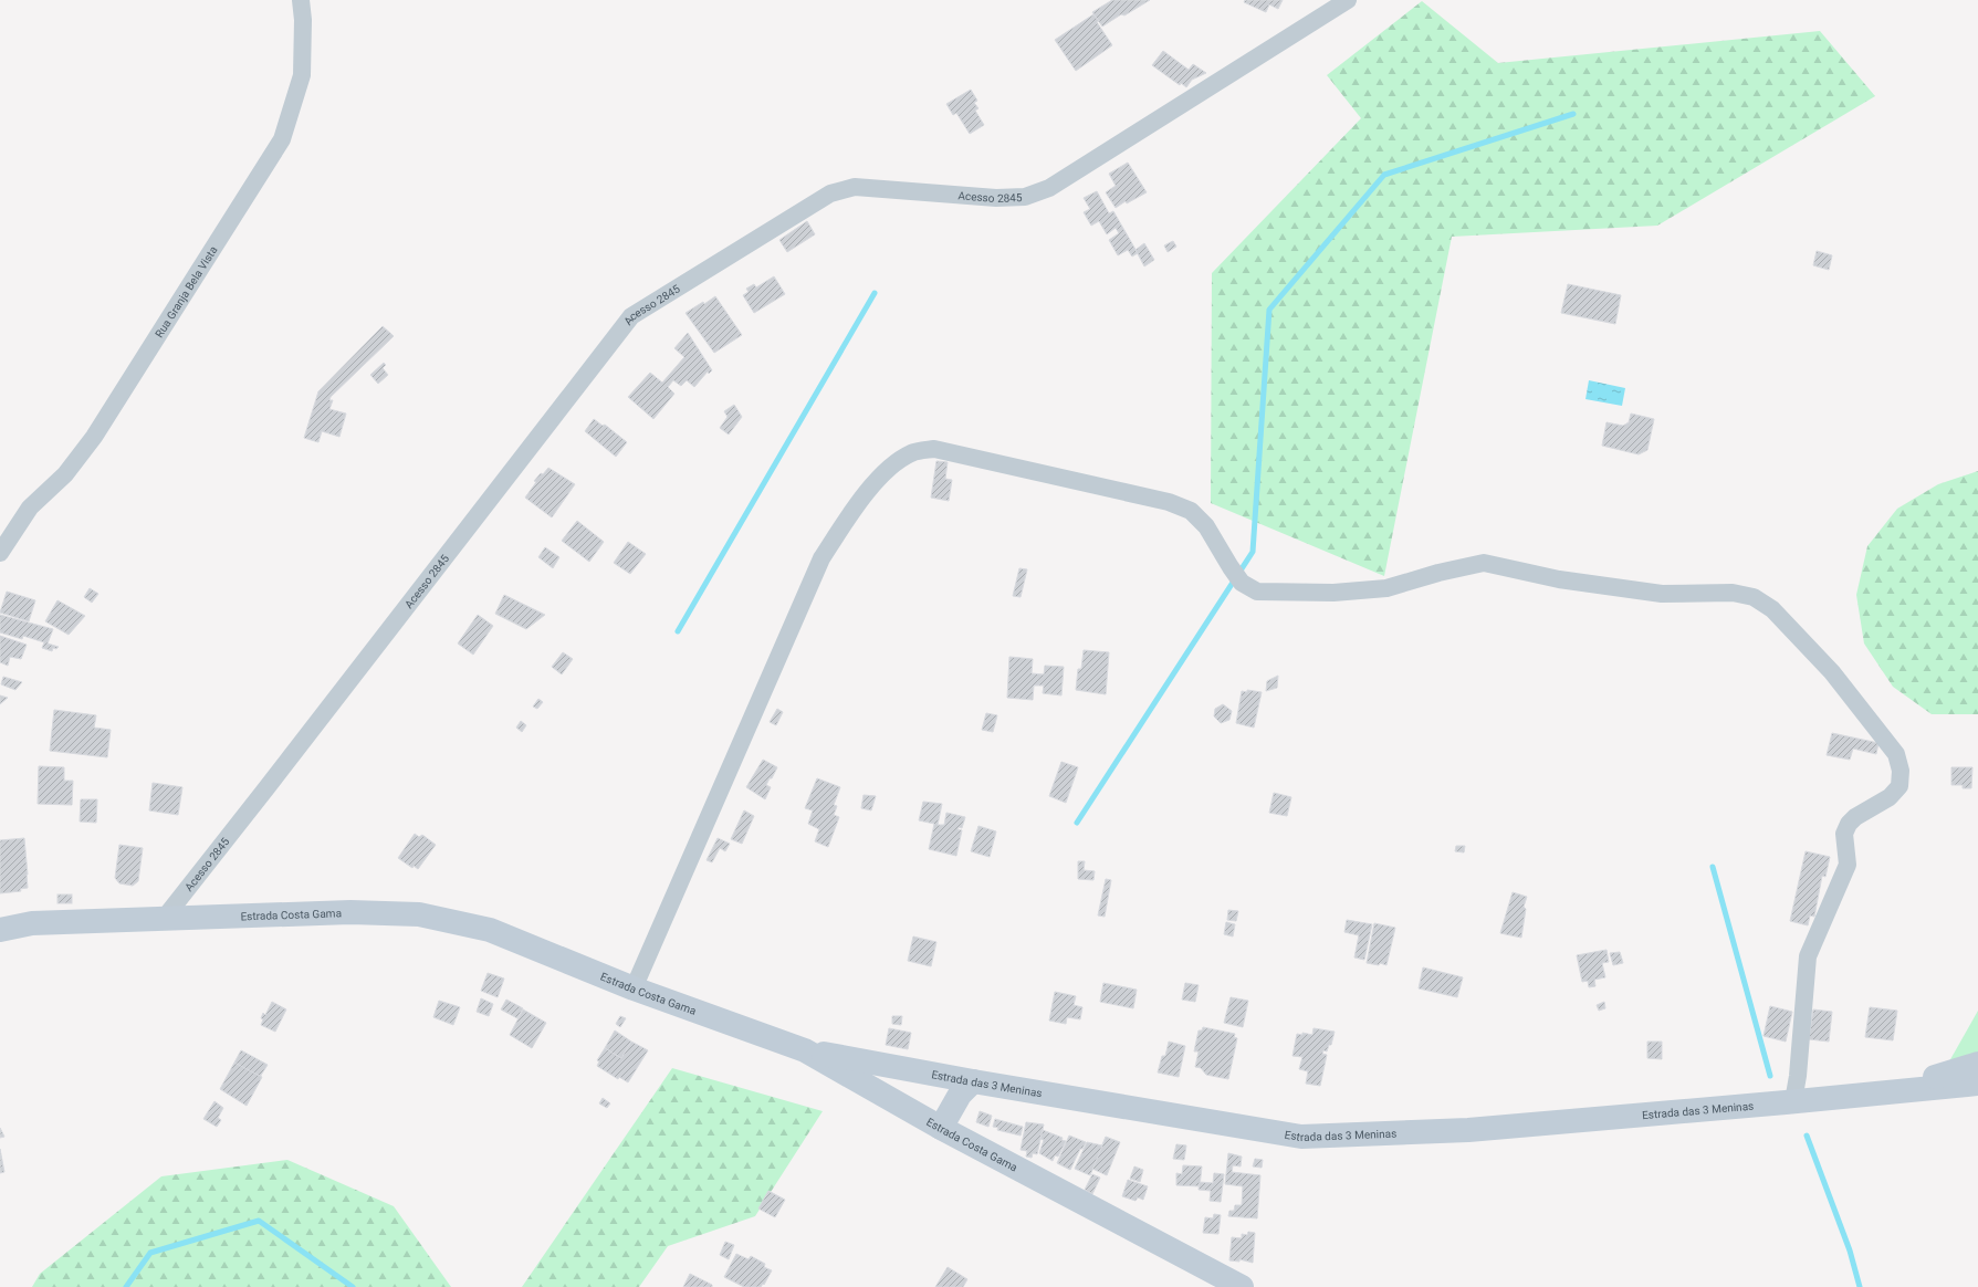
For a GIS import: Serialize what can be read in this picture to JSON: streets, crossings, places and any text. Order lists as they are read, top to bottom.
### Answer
{
  "streets": {
    "main road": ["Estrada Costa Gama", "Estrada das 3 Meninas"],
    "street": ["Acesso 2845", "Rua Granja Bela Vista"]
  },
  "crossings": [
    ["Acesso 2845", "Estrada Costa Gama"],
    ["Estrada Costa Gama", "Estrada das 3 Meninas"]
  ]
}
